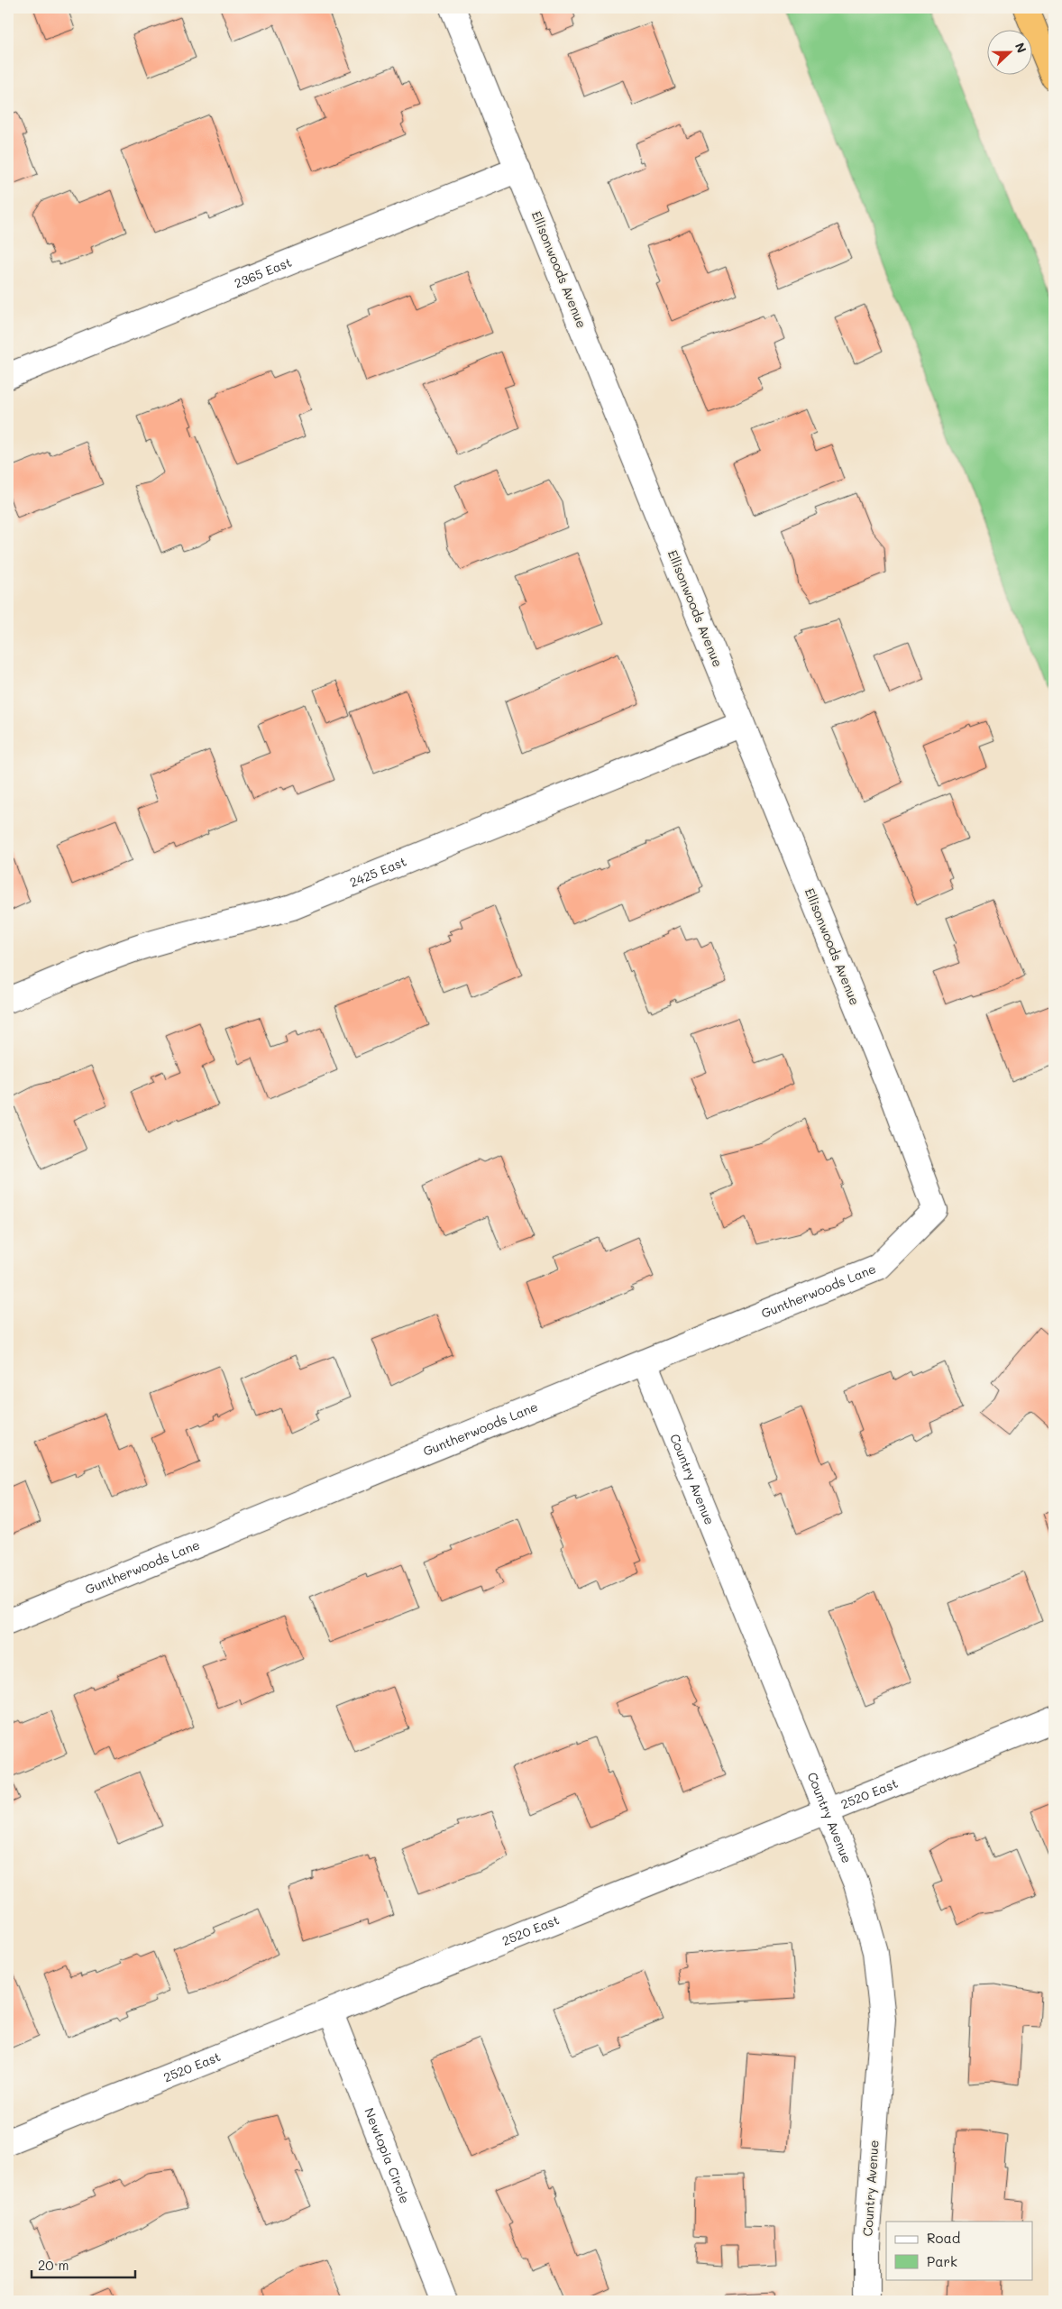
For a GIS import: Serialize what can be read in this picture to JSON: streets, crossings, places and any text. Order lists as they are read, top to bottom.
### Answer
{
  "streets": {
    "street": [
      "Ellisonwoods Avenue",
      "2365 East",
      "2425 East",
      "Guntherwoods Lane",
      "Country Avenue",
      "2520 East",
      "Newtopia Circle"
    ]
  },
  "crossings": [
    ["Ellisonwoods Avenue", "2365 East"],
    ["Ellisonwoods Avenue", "2425 East"],
    ["Ellisonwoods Avenue", "Guntherwoods Lane"],
    ["Guntherwoods Lane", "Country Avenue"],
    ["Country Avenue", "2520 East"],
    ["2520 East", "Newtopia Circle"]
  ],
  "legend": ["Road", "Park"],
  "scale_bar": "20 m",
  "north": "right"
}
